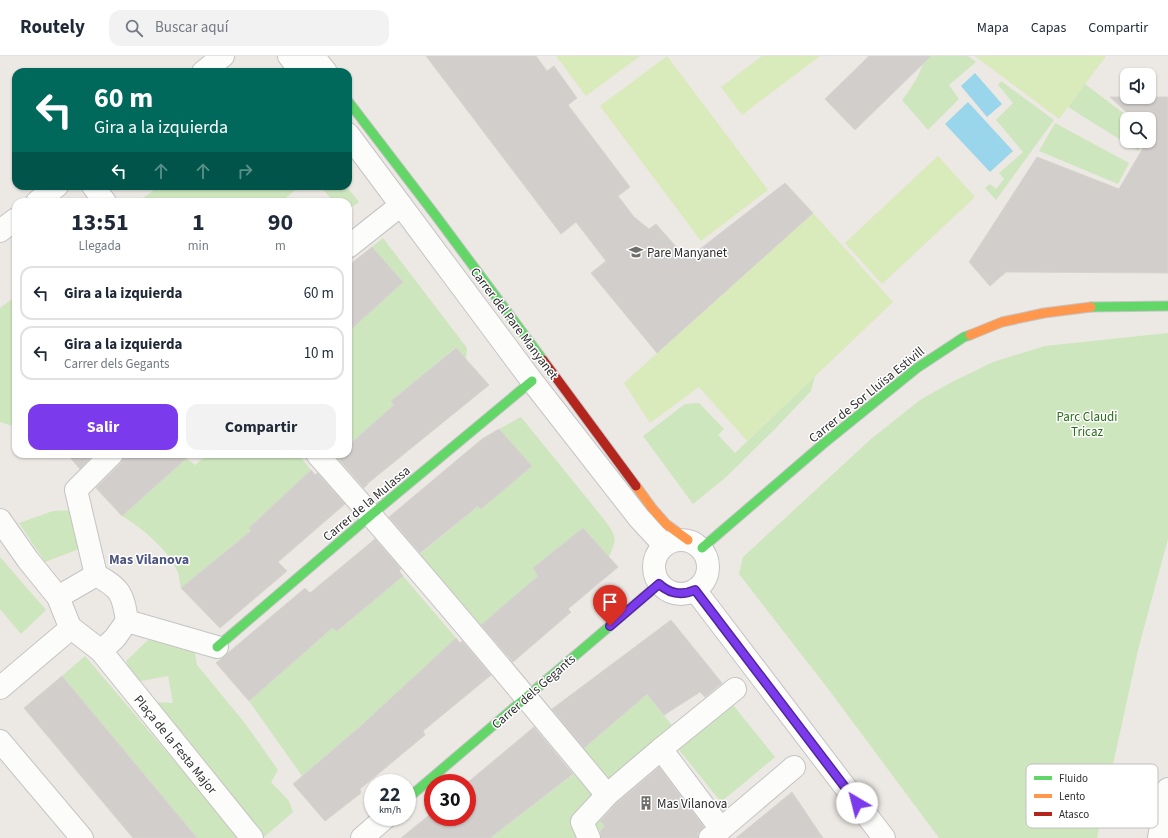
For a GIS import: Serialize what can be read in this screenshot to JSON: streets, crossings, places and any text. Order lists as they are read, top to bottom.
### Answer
{
  "streets": {
    "street": [
      "Carrer del Pare Manyanet",
      "Carrer de Sor Lluïsa Estivill",
      "Carrer de la Mulassa",
      "Carrer dels Gegants",
      "Plaça de la Festa Major"
    ]
  },
  "crossings": [
    ["Carrer del Pare Manyanet", "Carrer de Sor Lluïsa Estivill"],
    ["Carrer del Pare Manyanet", "Carrer de la Mulassa"],
    ["Carrer del Pare Manyanet", "Carrer dels Gegants"],
    ["Carrer de Sor Lluïsa Estivill", "Carrer dels Gegants"]
  ],
  "districts": ["Mas Vilanova"],
  "parks": ["Parc Claudi Tricaz"],
  "places": {
    "school or university": ["Pare Manyanet"],
    "building": ["Mas Vilanova"]
  },
  "legend": ["Fluido", "Lento", "Atasco"],
  "page": {
    "header": "Routely",
    "search": "Buscar aquí",
    "nav": ["Mapa", "Capas", "Compartir"],
    "turn": ["60 m", "Gira a la izquierda"],
    "eta": [
      "13:51",
      "Llegada",
      "1",
      "min",
      "90",
      "m"
    ],
    "list": [
      {
        "name": "Gira a la izquierda",
        "value": "60 m"
      },
      {
        "name": "Gira a la izquierda",
        "note": "Carrer dels Gegants",
        "value": "10 m"
      }
    ],
    "buttons": ["Salir", "Compartir"],
    "speed": "22 km/h",
    "limit": "30"
  }
}
